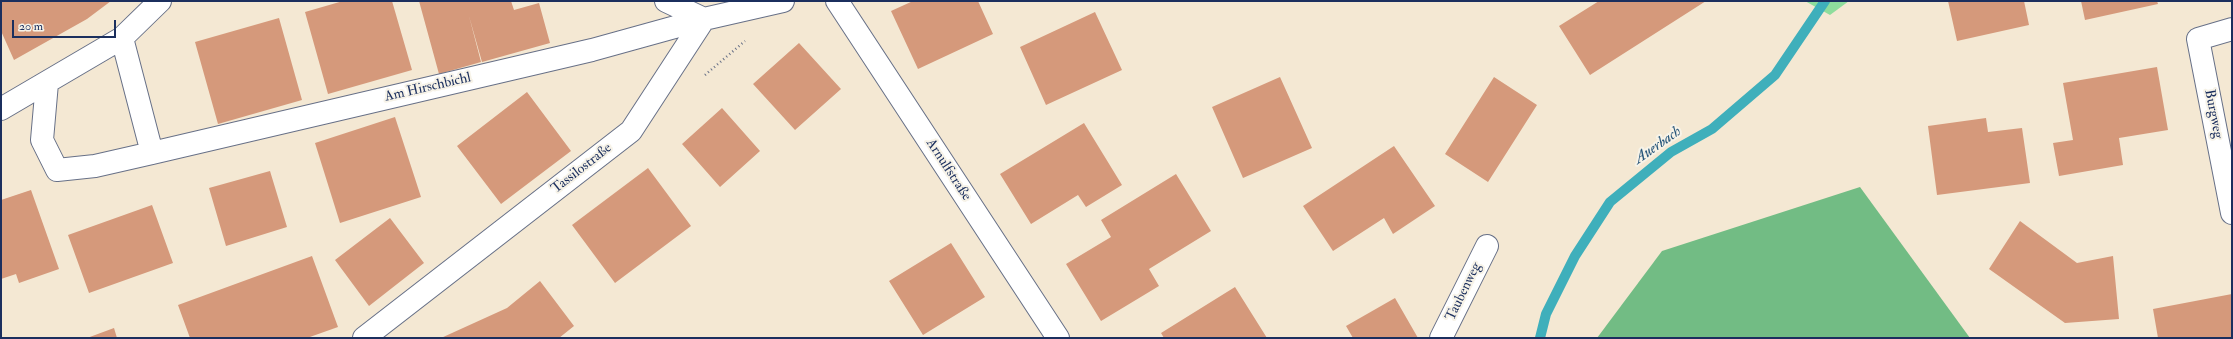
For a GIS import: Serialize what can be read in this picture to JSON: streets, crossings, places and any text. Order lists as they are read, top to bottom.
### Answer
{
  "streets": {
    "street": [
      "Am Hirschbichl",
      "Burgweg",
      "Tassilostraße",
      "Arnulfstraße",
      "Taubenweg"
    ]
  },
  "crossings": [
    ["Am Hirschbichl", "Tassilostraße"]
  ],
  "water": ["Auerbach"],
  "scale_bar": "20 m"
}
